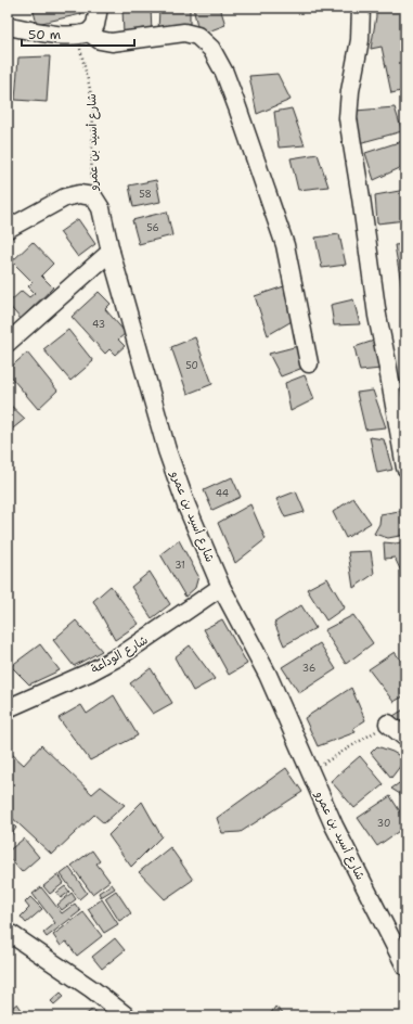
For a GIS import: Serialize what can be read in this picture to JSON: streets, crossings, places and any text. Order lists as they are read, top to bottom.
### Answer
{
  "streets": {
    "street": ["شارع أسيد بن عمرو", "شارع الوداعة"]
  },
  "crossings": [
    ["شارع أسيد بن عمرو", "شارع الوداعة"]
  ],
  "house_numbers": [
    "58",
    "56",
    "43",
    "50",
    "44",
    "31",
    "36",
    "30"
  ],
  "scale_bar": "50 m"
}
